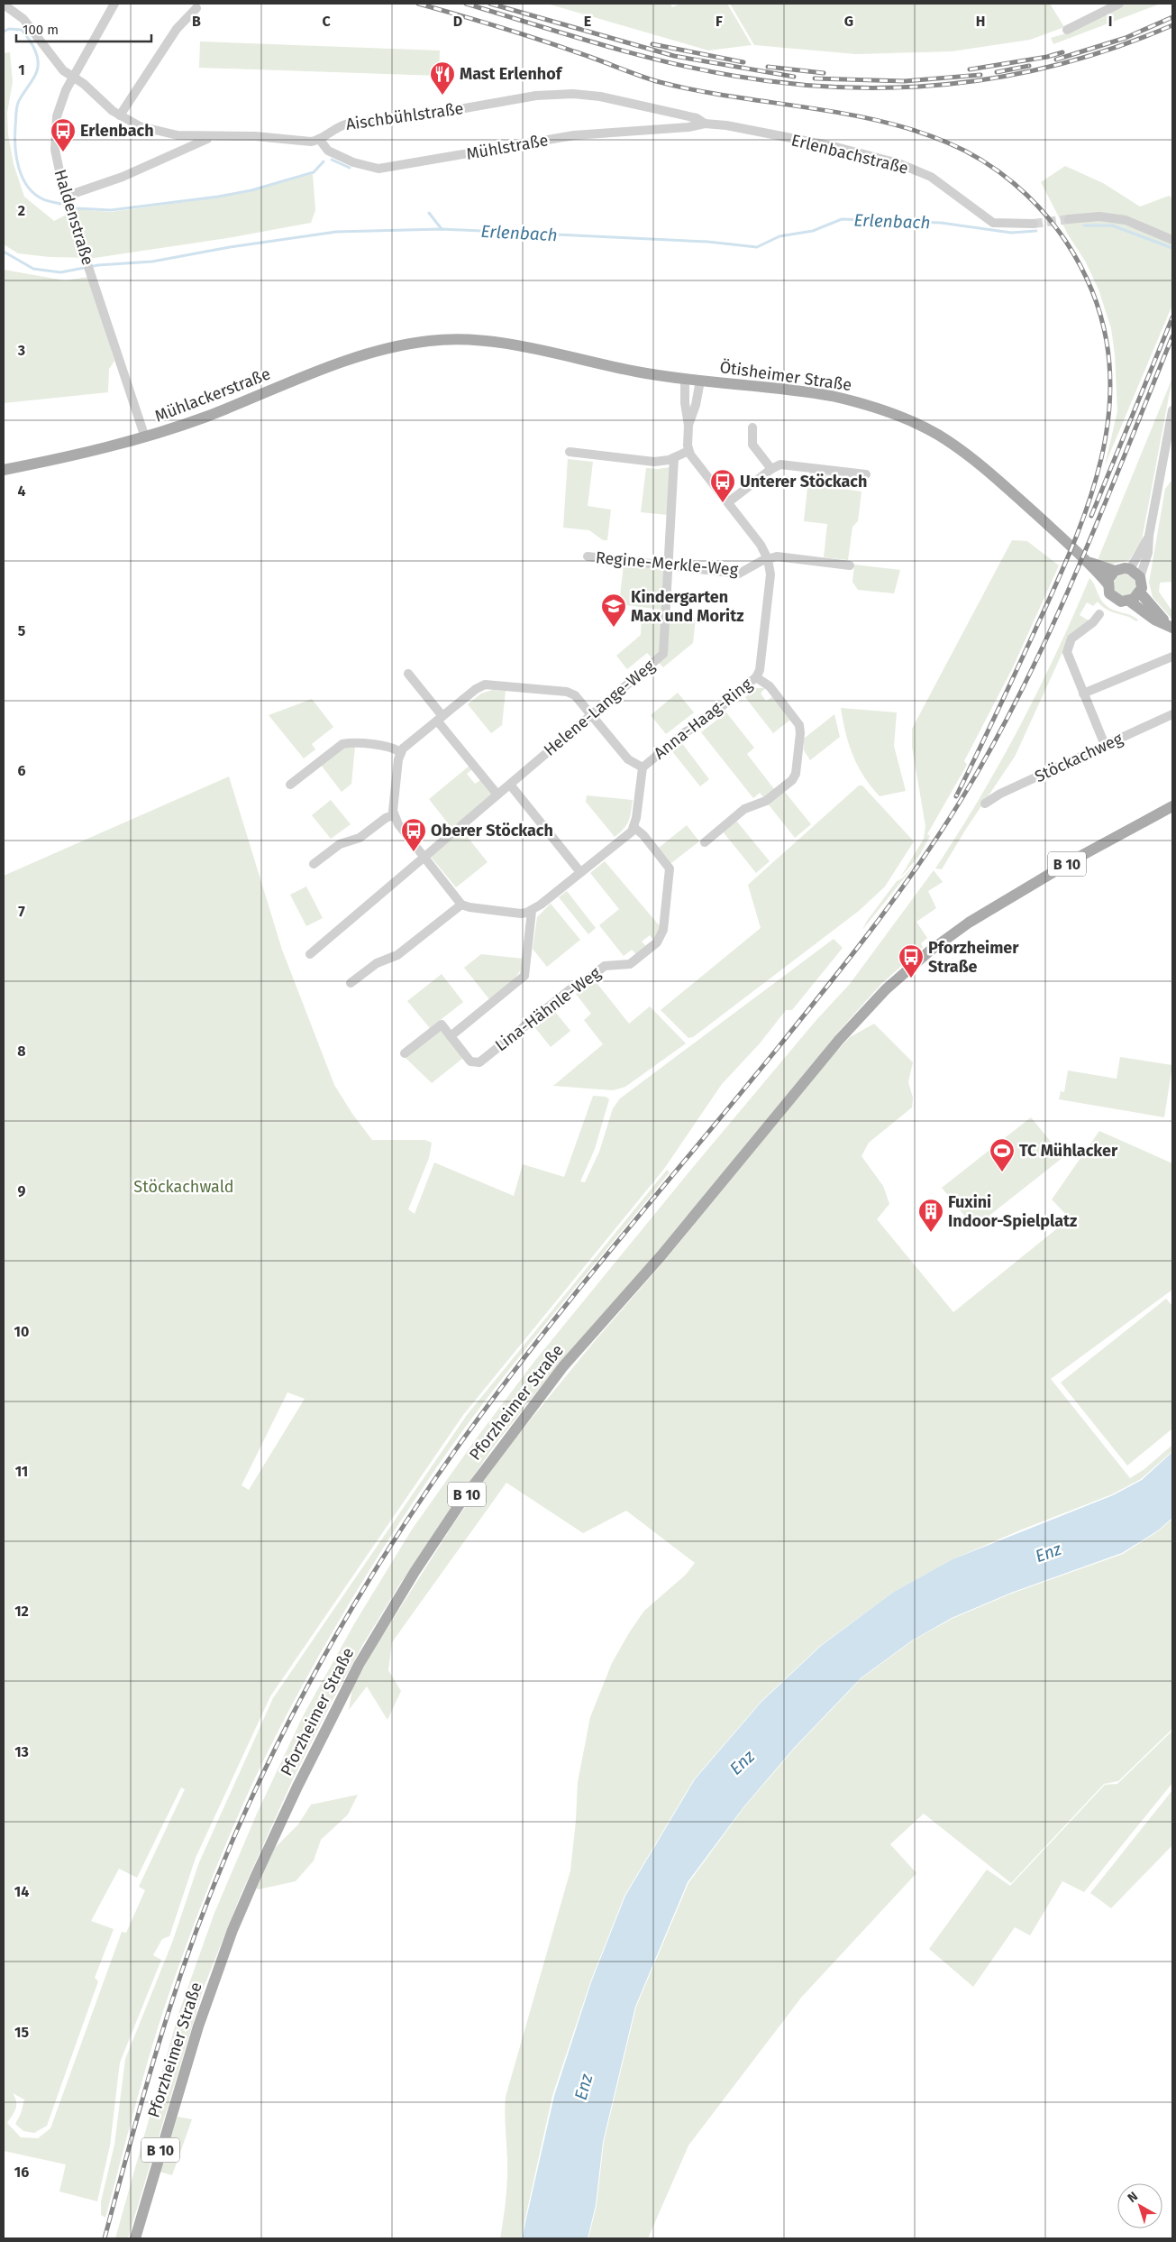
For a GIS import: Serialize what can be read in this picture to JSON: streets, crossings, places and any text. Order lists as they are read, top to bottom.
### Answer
{
  "streets": {
    "main road": [
      "Ötisheimer Straße",
      "Mühlackerstraße",
      "B 10",
      "Pforzheimer Straße"
    ],
    "street": [
      "Aischbühlstraße",
      "Mühlstraße",
      "Erlenbachstraße",
      "Haldenstraße",
      "Regine-Merkle-Weg",
      "Helene-Lange-Weg",
      "Anna-Haag-Ring",
      "Stöckachweg",
      "Lina-Hähnle-Weg"
    ]
  },
  "crossings": [
    ["Aischbühlstraße", "Mühlstraße"],
    ["Aischbühlstraße", "Erlenbachstraße"],
    ["Aischbühlstraße", "Haldenstraße"],
    ["Mühlstraße", "Erlenbachstraße"],
    ["Haldenstraße", "Mühlackerstraße"],
    ["Ötisheimer Straße", "Mühlackerstraße"],
    ["Regine-Merkle-Weg", "Helene-Lange-Weg"],
    ["Regine-Merkle-Weg", "Anna-Haag-Ring"],
    ["Helene-Lange-Weg", "Anna-Haag-Ring"],
    ["Anna-Haag-Ring", "Lina-Hähnle-Weg"]
  ],
  "water": ["Erlenbach", "Enz"],
  "parks": ["Stöckachwald"],
  "places": {
    "restaurant": ["Mast Erlenhof"],
    "bus stop": [
      "Erlenbach",
      "Unterer Stöckach",
      "Oberer Stöckach",
      "Pforzheimer Straße"
    ],
    "school or university": ["Kindergarten Max und Moritz"],
    "sports": ["TC Mühlacker"],
    "building": ["Fuxini Indoor-Spielplatz"]
  },
  "scale_bar": "100 m",
  "north": "top left",
  "grid": {
    "columns": [
      "B",
      "C",
      "D",
      "E",
      "F",
      "G",
      "H",
      "I"
    ],
    "rows": [
      "1",
      "2",
      "3",
      "4",
      "5",
      "6",
      "7",
      "8",
      "9",
      "10",
      "11",
      "12",
      "13",
      "14",
      "15",
      "16"
    ]
  }
}
